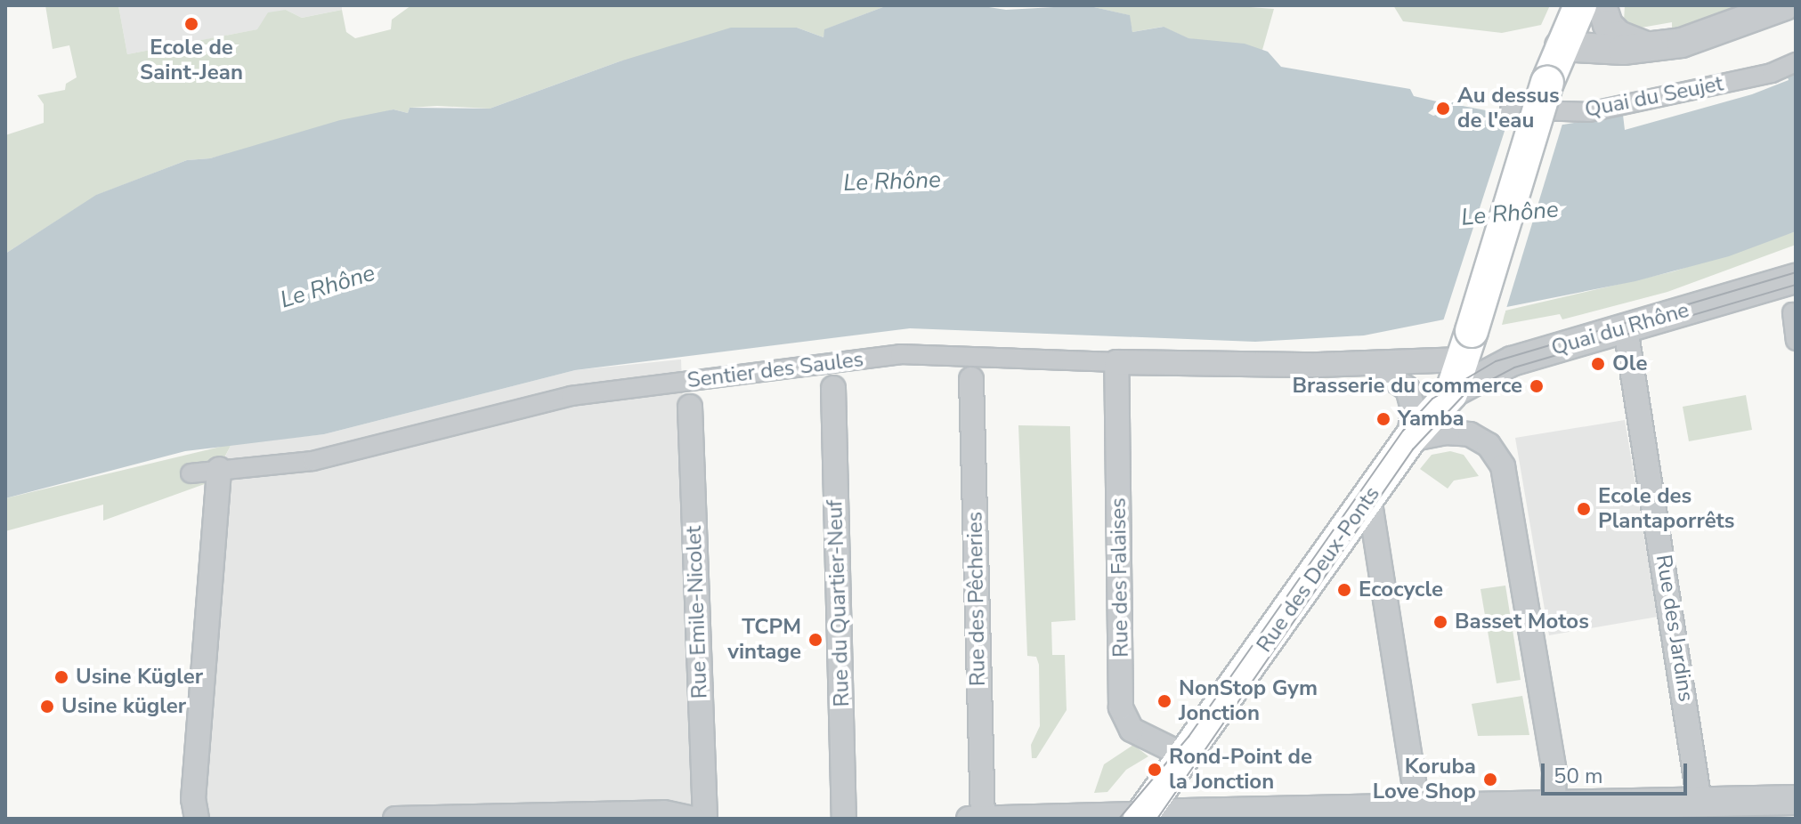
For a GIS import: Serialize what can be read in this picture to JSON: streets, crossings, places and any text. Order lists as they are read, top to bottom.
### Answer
{
  "streets": {
    "main road": ["Rue des Deux-Ponts"],
    "street": [
      "Quai du Seujet",
      "Quai du Rhône",
      "Sentier des Saules",
      "Rue des Falaises",
      "Rue des Pêcheries",
      "Rue du Quartier-Neuf",
      "Rue Emile-Nicolet",
      "Rue des Jardins"
    ]
  },
  "crossings": [
    ["Quai du Rhône", "Rue des Deux-Ponts"],
    ["Quai du Rhône", "Rue des Jardins"],
    ["Sentier des Saules", "Rue des Falaises"],
    ["Rue des Deux-Ponts", "Rue des Falaises"]
  ],
  "water": ["Le Rhône"],
  "places": [
    "Ecole de Saint-Jean",
    "Au dessus de l'eau",
    "Ole",
    "Brasserie du commerce",
    "Yamba",
    "Ecole des Plantaporrêts",
    "Ecocycle",
    "Basset Motos",
    "TCPM vintage",
    "Usine Kügler",
    "NonStop Gym Jonction",
    "Usine kügler",
    "Rond-Point de la Jonction",
    "Koruba Love Shop"
  ],
  "scale_bar": "50 m"
}
